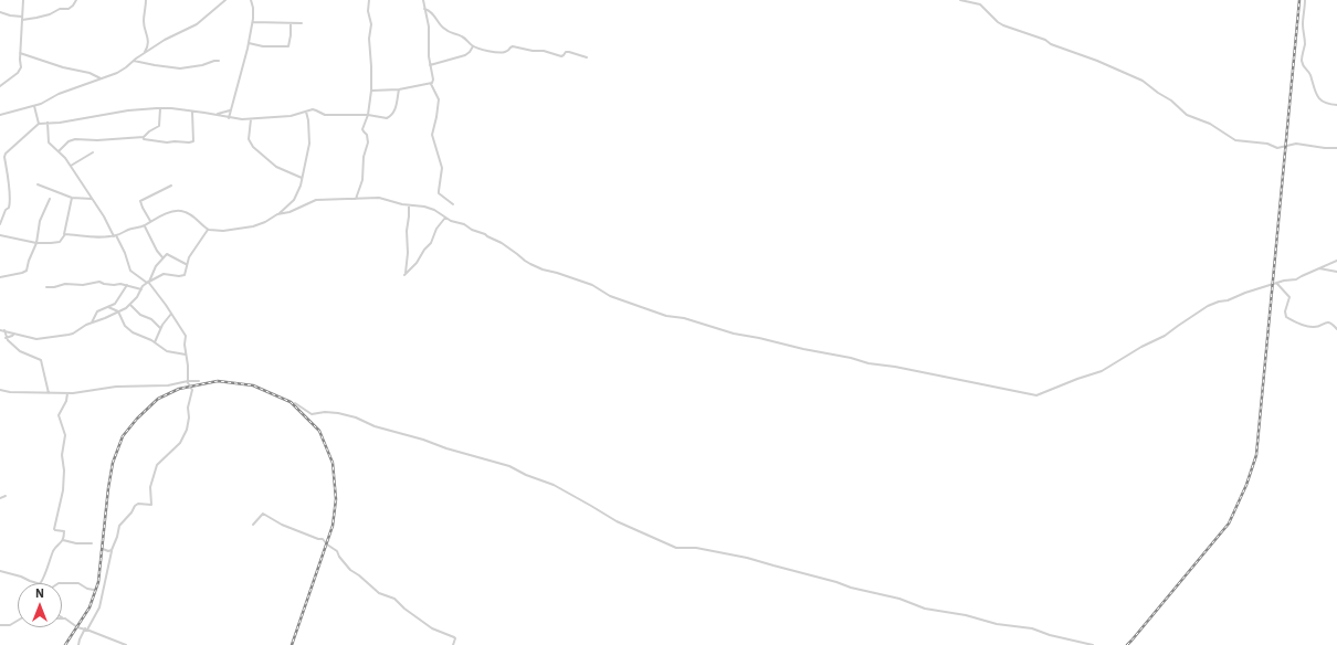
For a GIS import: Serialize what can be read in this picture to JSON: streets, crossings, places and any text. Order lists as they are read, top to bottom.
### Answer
{
  "north": "top"
}
